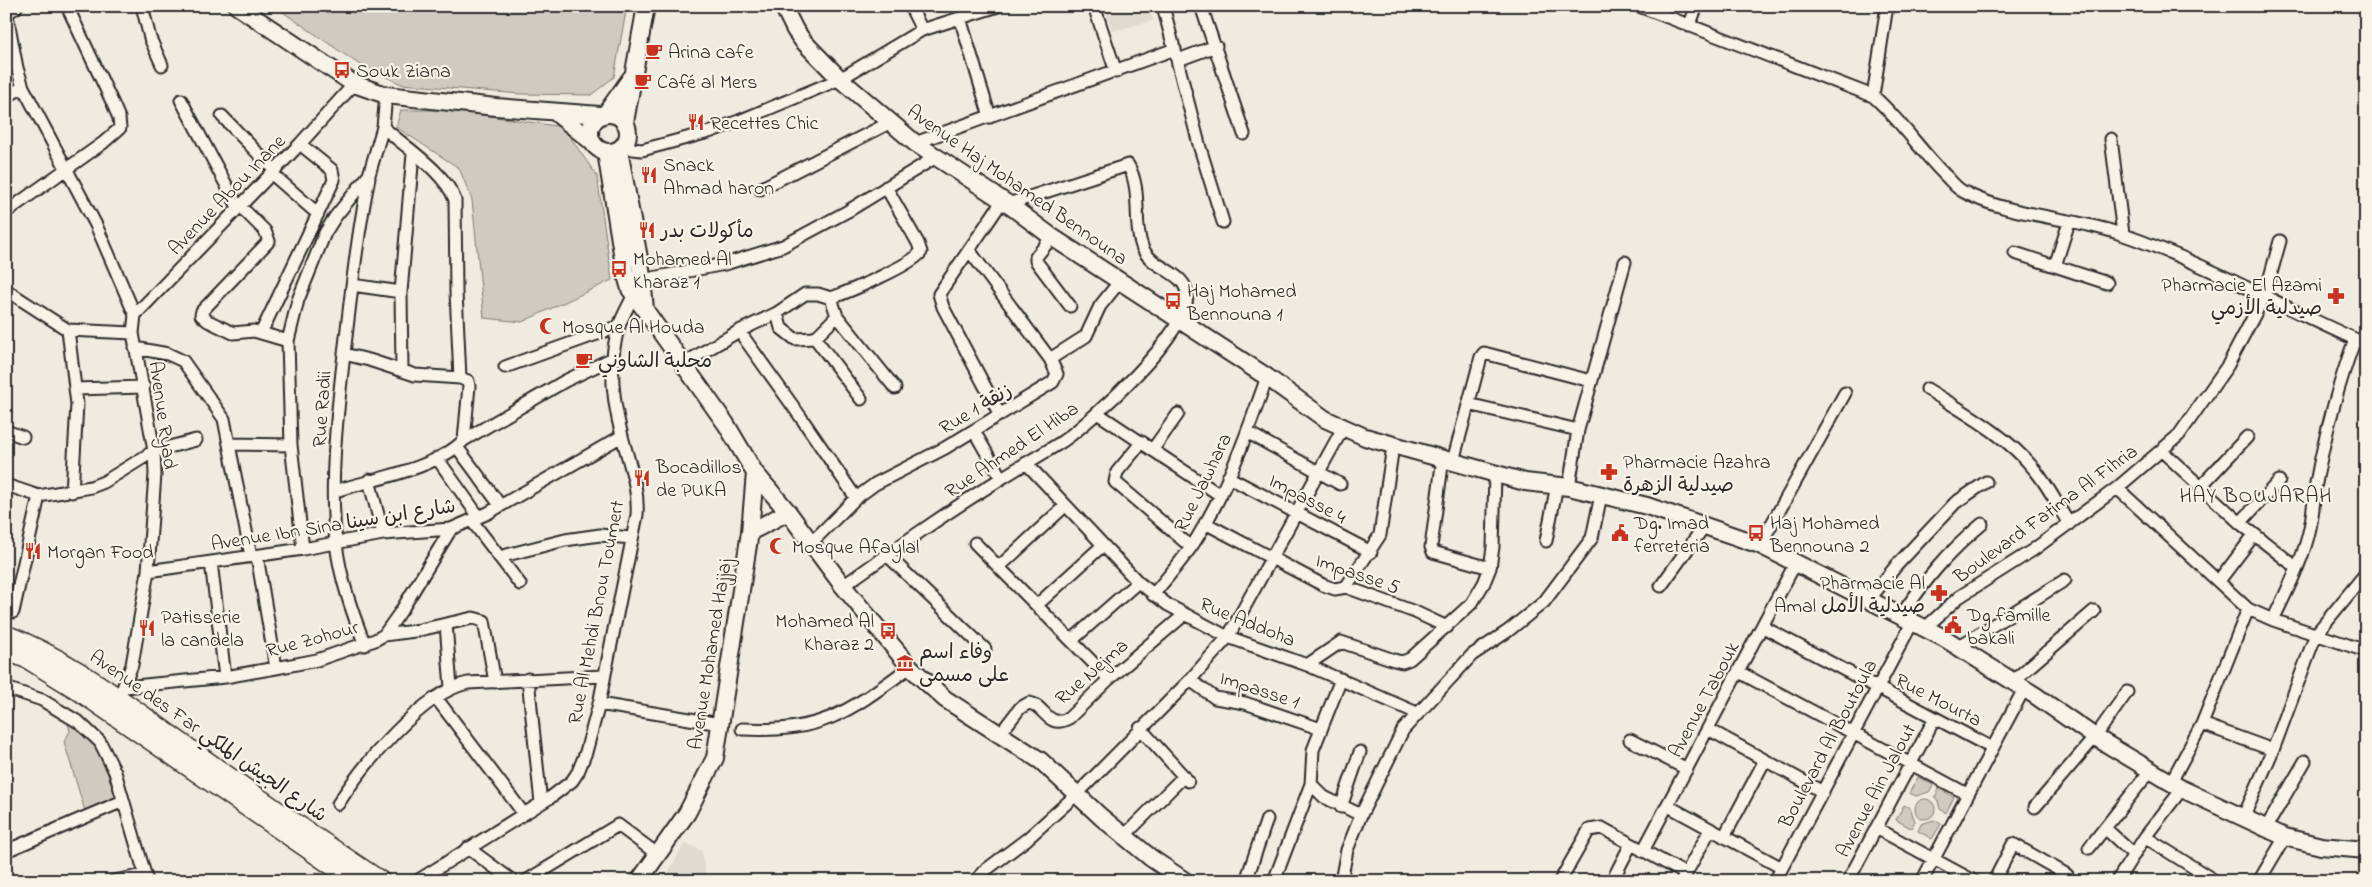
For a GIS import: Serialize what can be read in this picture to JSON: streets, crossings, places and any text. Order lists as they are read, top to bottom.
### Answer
{
  "streets": {
    "main road": ["Avenue des Far شارع الجيش الملكي"],
    "street": [
      "Avenue Haj Mohamed Bennouna",
      "Avenue Abou Inane",
      "Rue 1 زنقة",
      "Rue Radii",
      "Avenue Ryad",
      "Rue Ahmed El Hiba",
      "Rue Jawhara",
      "Impasse 4",
      "Boulevard Fatima Al Fihria",
      "Avenue Ibn Sina شارع ابن سينا",
      "Impasse 5",
      "Rue Al Mehdi Bnou Toumert",
      "Rue Addoha",
      "Rue Zohour",
      "Avenue Mohamed Hajjaj",
      "Rue Nejma",
      "Impasse 1",
      "Avenue Tabouk",
      "Rue Mourta",
      "Boulevard Al Boutoula",
      "Avenue Ain Jalout"
    ]
  },
  "crossings": [
    ["Avenue Haj Mohamed Bennouna", "Rue Ahmed El Hiba"],
    ["Avenue Haj Mohamed Bennouna", "Rue Jawhara"],
    ["Avenue Haj Mohamed Bennouna", "Boulevard Fatima Al Fihria"],
    ["Avenue Haj Mohamed Bennouna", "Avenue Tabouk"],
    ["Avenue Haj Mohamed Bennouna", "Boulevard Al Boutoula"],
    ["Rue Radii", "Avenue Ibn Sina شارع ابن سينا"],
    ["Rue Radii", "Rue Zohour"],
    ["Avenue Ryad", "Avenue Ibn Sina شارع ابن سينا"],
    ["Avenue Ryad", "Rue Zohour"],
    ["Avenue Ryad", "Avenue des Far شارع الجيش الملكي"],
    ["Rue Ahmed El Hiba", "Rue Addoha"],
    ["Rue Jawhara", "Impasse 4"],
    ["Rue Jawhara", "Impasse 5"],
    ["Rue Jawhara", "Rue Addoha"],
    ["Boulevard Fatima Al Fihria", "Boulevard Al Boutoula"],
    ["Avenue Ibn Sina شارع ابن سينا", "Rue Al Mehdi Bnou Toumert"],
    ["Avenue Ibn Sina شارع ابن سينا", "Rue Zohour"],
    ["Rue Addoha", "Rue Nejma"],
    ["Rue Zohour", "Avenue des Far شارع الجيش الملكي"],
    ["Avenue Tabouk", "Rue Mourta"],
    ["Rue Mourta", "Boulevard Al Boutoula"],
    ["Rue Mourta", "Avenue Ain Jalout"]
  ],
  "districts": ["HAY BOUJARAH"],
  "places": {
    "cafe": ["Arina cafe", "Café al Mers", "محلبة الشاوني"],
    "bus stop": [
      "Souk Ziana",
      "Mohamed Al Kharaz 1",
      "Haj Mohamed Bennouna 1",
      "Haj Mohamed Bennouna 2",
      "Mohamed Al Kharaz 2"
    ],
    "restaurant": [
      "Recettes Chic",
      "Snack Ahmad haron",
      "مأكولات بدر",
      "Bocadillos de PUKA",
      "Morgan Food",
      "Patisserie la candela"
    ],
    "pharmacy": ["Pharmacie El Azami صيدلية الأزمي", "Pharmacie Azahra صيدلية الزهرة", "Pharmacie Al Amal صيدلية الأمل"],
    "mosque": ["Mosque Al Houda", "Mosque Afaylal"],
    "public building": ["Dg. Imad ferreteria", "Dg famille bakali"],
    "museum": ["وفاء اسم على مسمى"]
  }
}
